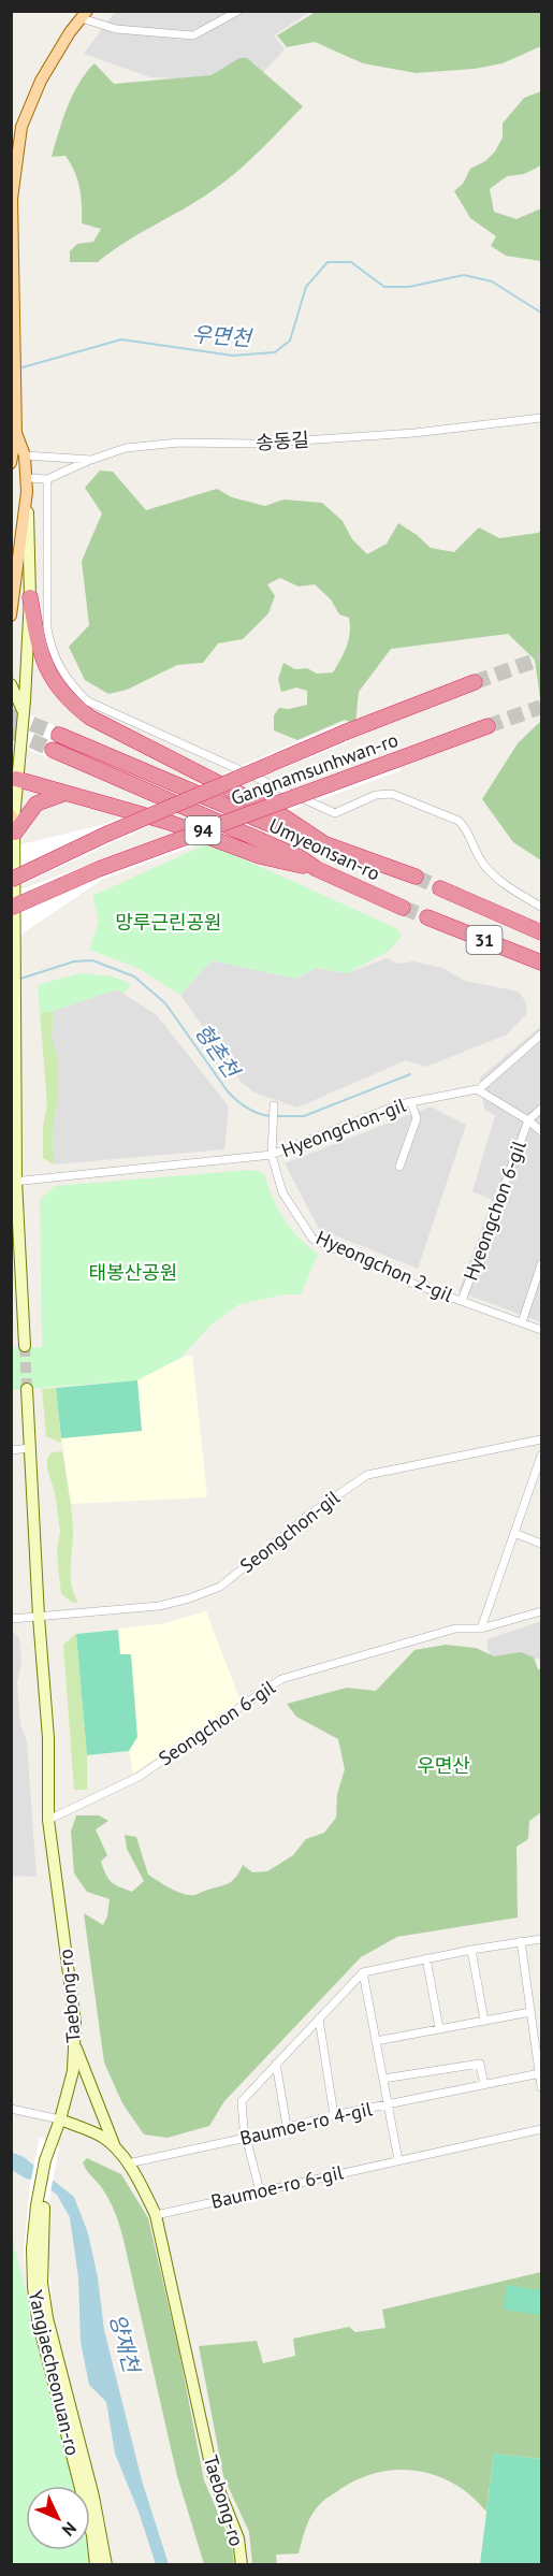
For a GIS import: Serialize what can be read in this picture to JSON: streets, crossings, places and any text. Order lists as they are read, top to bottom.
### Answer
{
  "streets": {
    "highway": [
      "Gangnamsunhwan-ro",
      "94",
      "Umyeonsan-ro",
      "31"
    ],
    "street": [
      "송동길",
      "Hyeongchon-gil",
      "Hyeongchon 6-gil",
      "Hyeongchon 2-gil",
      "Seongchon-gil",
      "Seongchon 6-gil",
      "Taebong-ro",
      "Baumoe-ro 4-gil",
      "Baumoe-ro 6-gil",
      "Yangjaecheonuan-ro"
    ]
  },
  "crossings": [
    ["Hyeongchon-gil", "Hyeongchon 2-gil"],
    ["Hyeongchon 6-gil", "Hyeongchon 2-gil"],
    ["Seongchon-gil", "Taebong-ro"],
    ["Seongchon 6-gil", "Taebong-ro"],
    ["Taebong-ro", "Baumoe-ro 4-gil"],
    ["Taebong-ro", "Baumoe-ro 6-gil"],
    ["Taebong-ro", "Yangjaecheonuan-ro"]
  ],
  "water": ["우면천", "형촌천", "양재천"],
  "parks": ["망루근린공원", "태봉산공원", "우면산"],
  "north": "bottom right"
}
